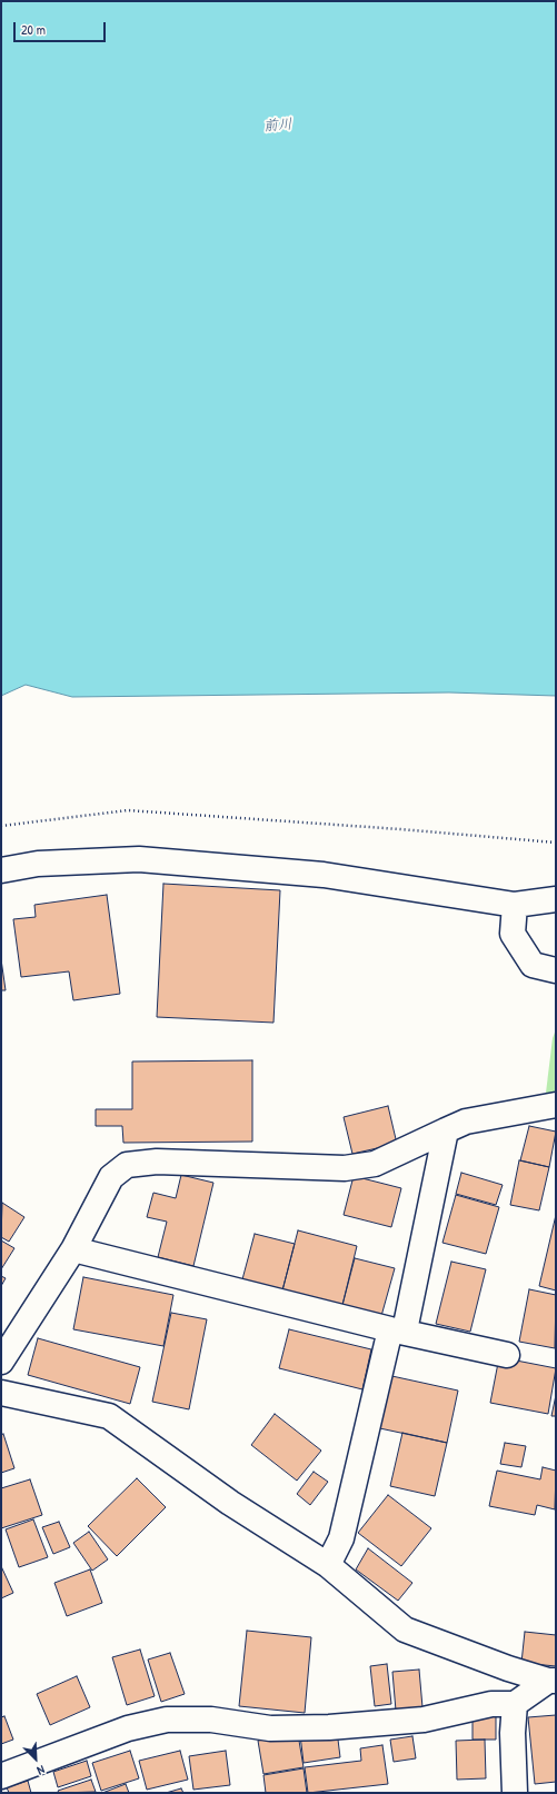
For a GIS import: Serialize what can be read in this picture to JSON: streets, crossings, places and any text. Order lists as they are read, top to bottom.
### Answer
{
  "water": ["前川"],
  "scale_bar": "20 m",
  "north": "bottom right"
}
